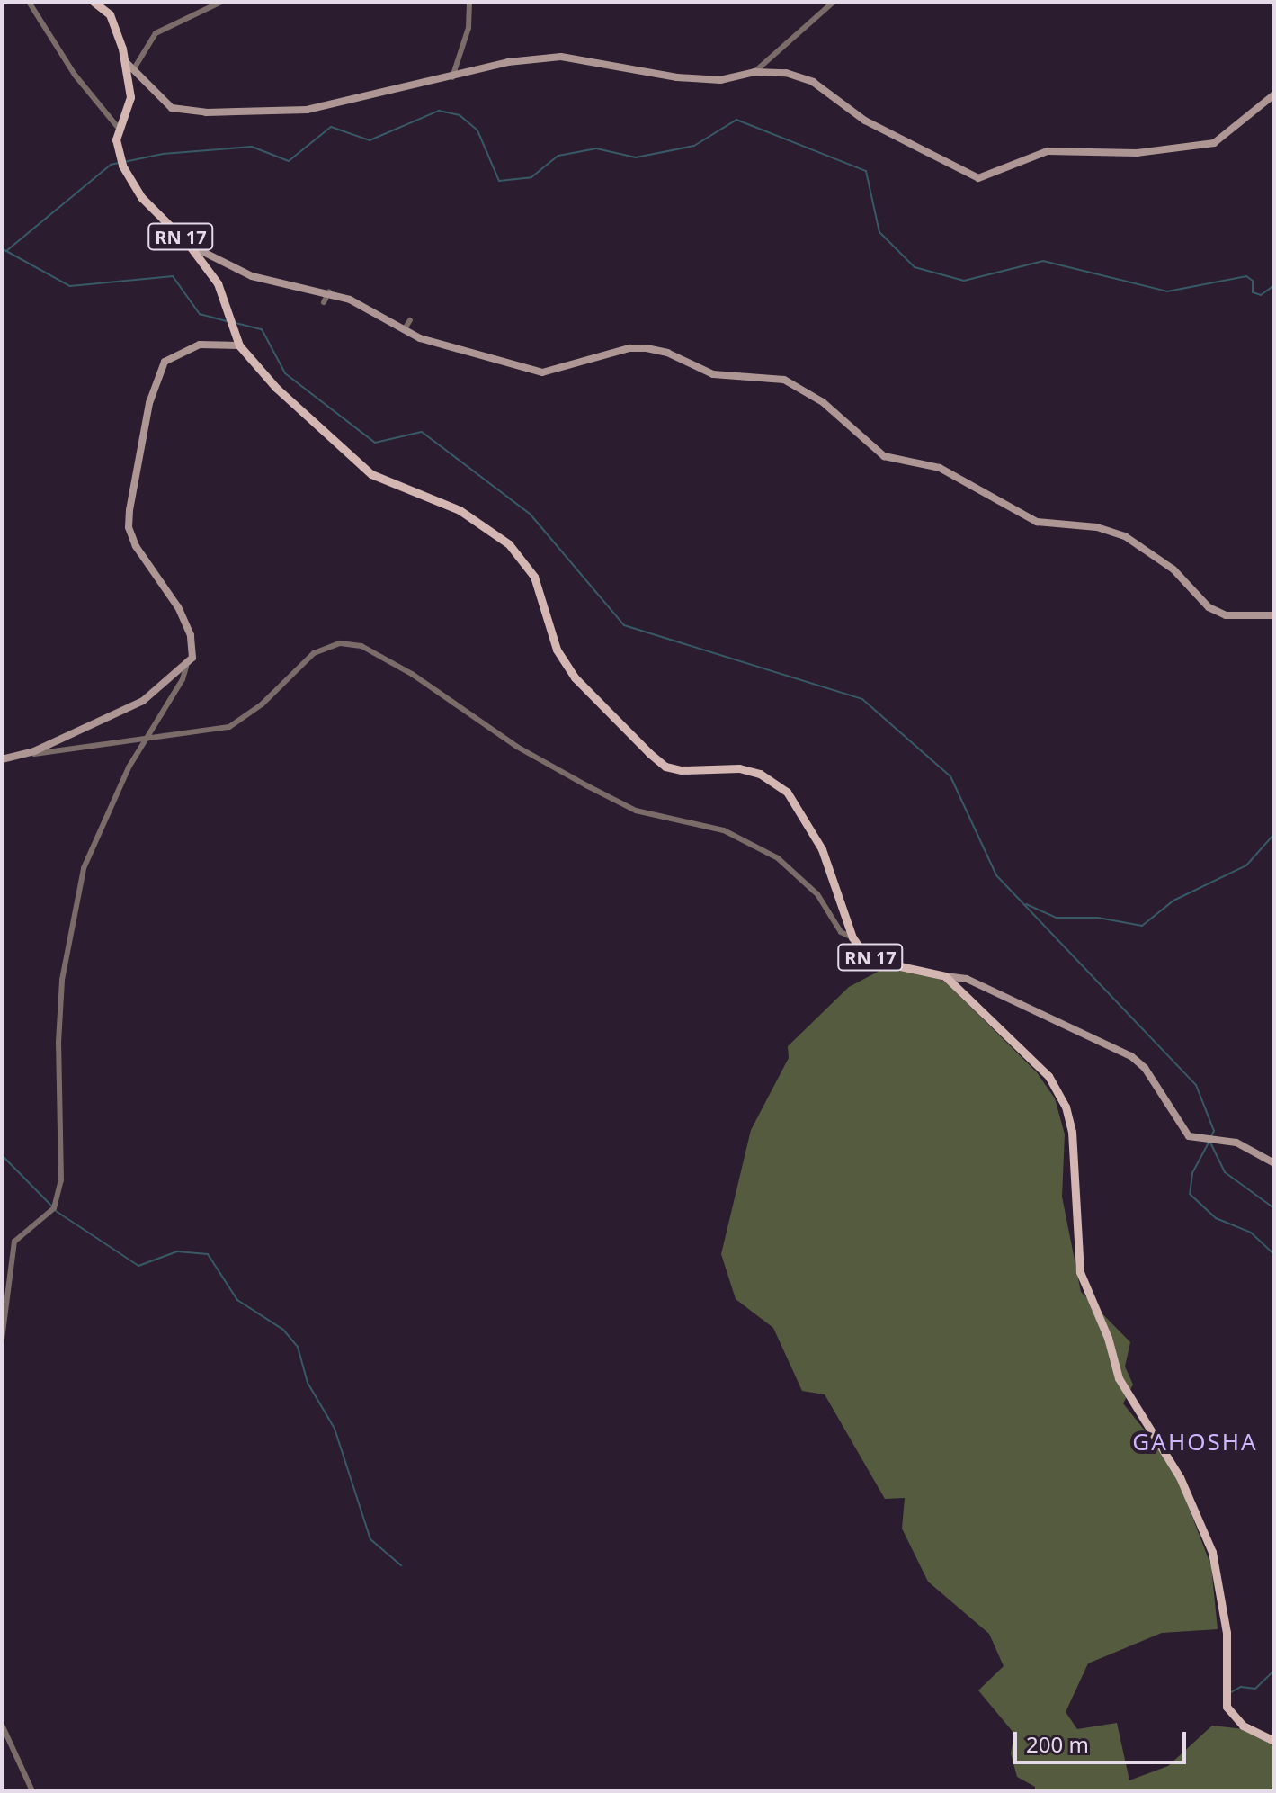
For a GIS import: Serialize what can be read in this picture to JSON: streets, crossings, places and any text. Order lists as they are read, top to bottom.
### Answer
{
  "streets": {
    "main road": ["RN 17"]
  },
  "districts": ["GAHOSHA"],
  "scale_bar": "200 m"
}
